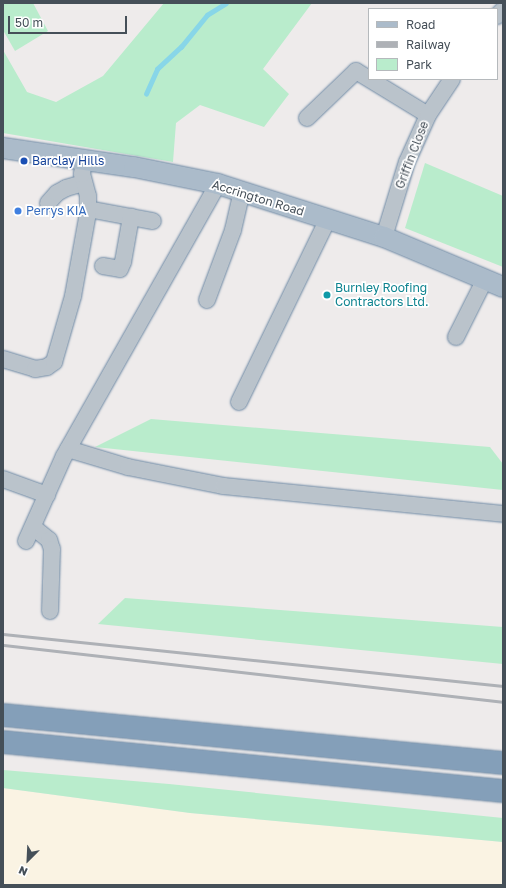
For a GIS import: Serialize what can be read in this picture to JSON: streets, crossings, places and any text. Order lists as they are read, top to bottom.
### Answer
{
  "streets": {
    "main road": ["Accrington Road"],
    "street": ["Griffin Close"]
  },
  "crossings": [
    ["Griffin Close", "Accrington Road"]
  ],
  "places": ["Barclay Hills", "Perrys KIA", "Burnley Roofing Contractors Ltd."],
  "legend": ["Road", "Railway", "Park"],
  "scale_bar": "50 m",
  "north": "bottom left"
}
